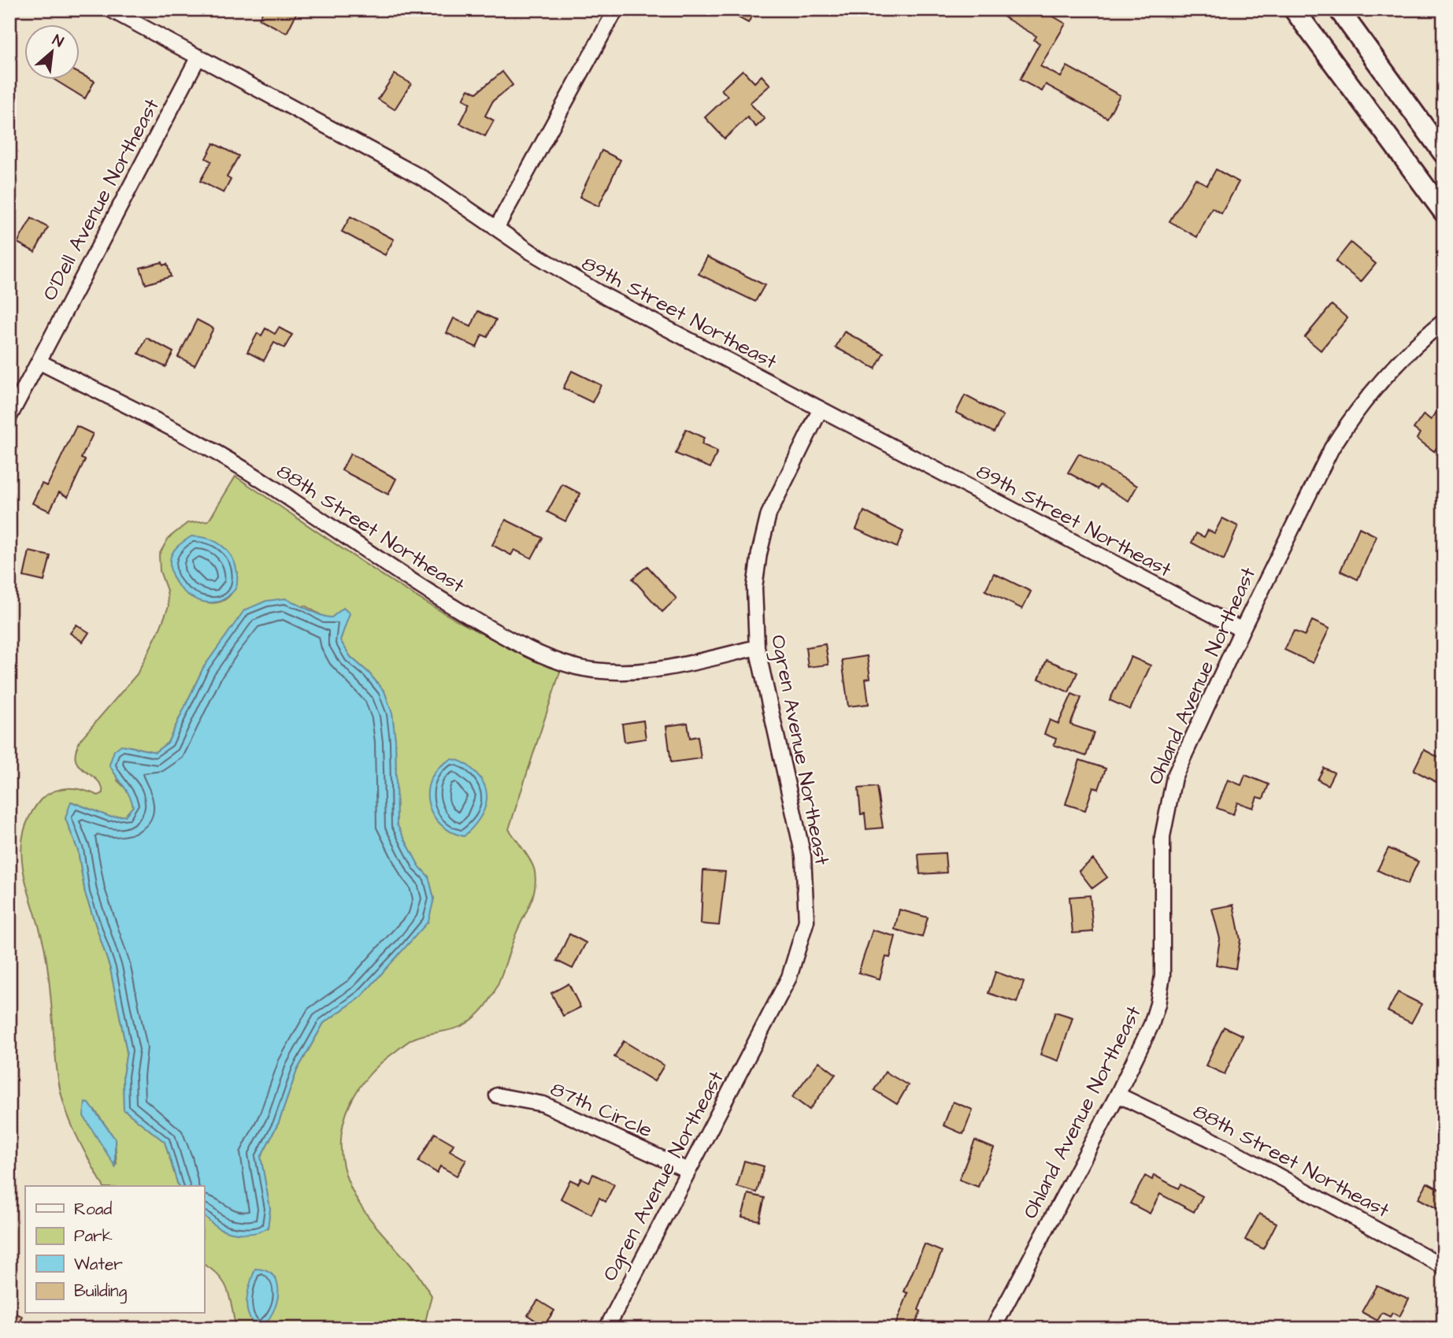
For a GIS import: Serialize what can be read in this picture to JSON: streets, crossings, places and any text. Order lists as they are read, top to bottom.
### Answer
{
  "streets": {
    "street": [
      "O'Dell Avenue Northeast",
      "89th Street Northeast",
      "88th Street Northeast",
      "Ohland Avenue Northeast",
      "Ogren Avenue Northeast",
      "87th Circle"
    ]
  },
  "crossings": [
    ["O'Dell Avenue Northeast", "89th Street Northeast"],
    ["O'Dell Avenue Northeast", "88th Street Northeast"],
    ["89th Street Northeast", "Ohland Avenue Northeast"],
    ["89th Street Northeast", "Ogren Avenue Northeast"],
    ["88th Street Northeast", "Ohland Avenue Northeast"],
    ["88th Street Northeast", "Ogren Avenue Northeast"],
    ["Ogren Avenue Northeast", "87th Circle"]
  ],
  "legend": [
    "Road",
    "Park",
    "Water",
    "Building"
  ],
  "north": "top right"
}
